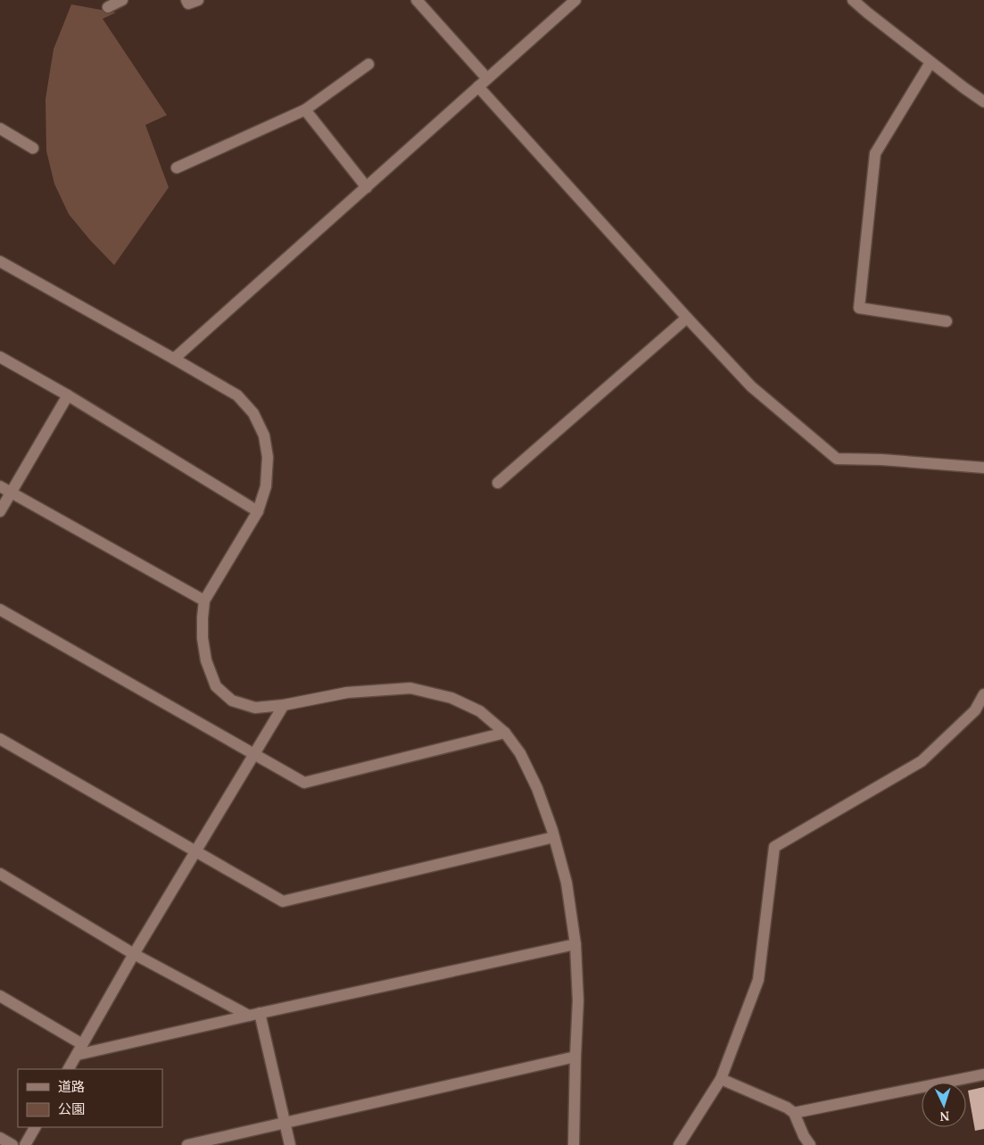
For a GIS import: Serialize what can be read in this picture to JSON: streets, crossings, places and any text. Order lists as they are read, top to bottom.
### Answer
{
  "legend": ["道路", "公園"],
  "north": "bottom"
}
